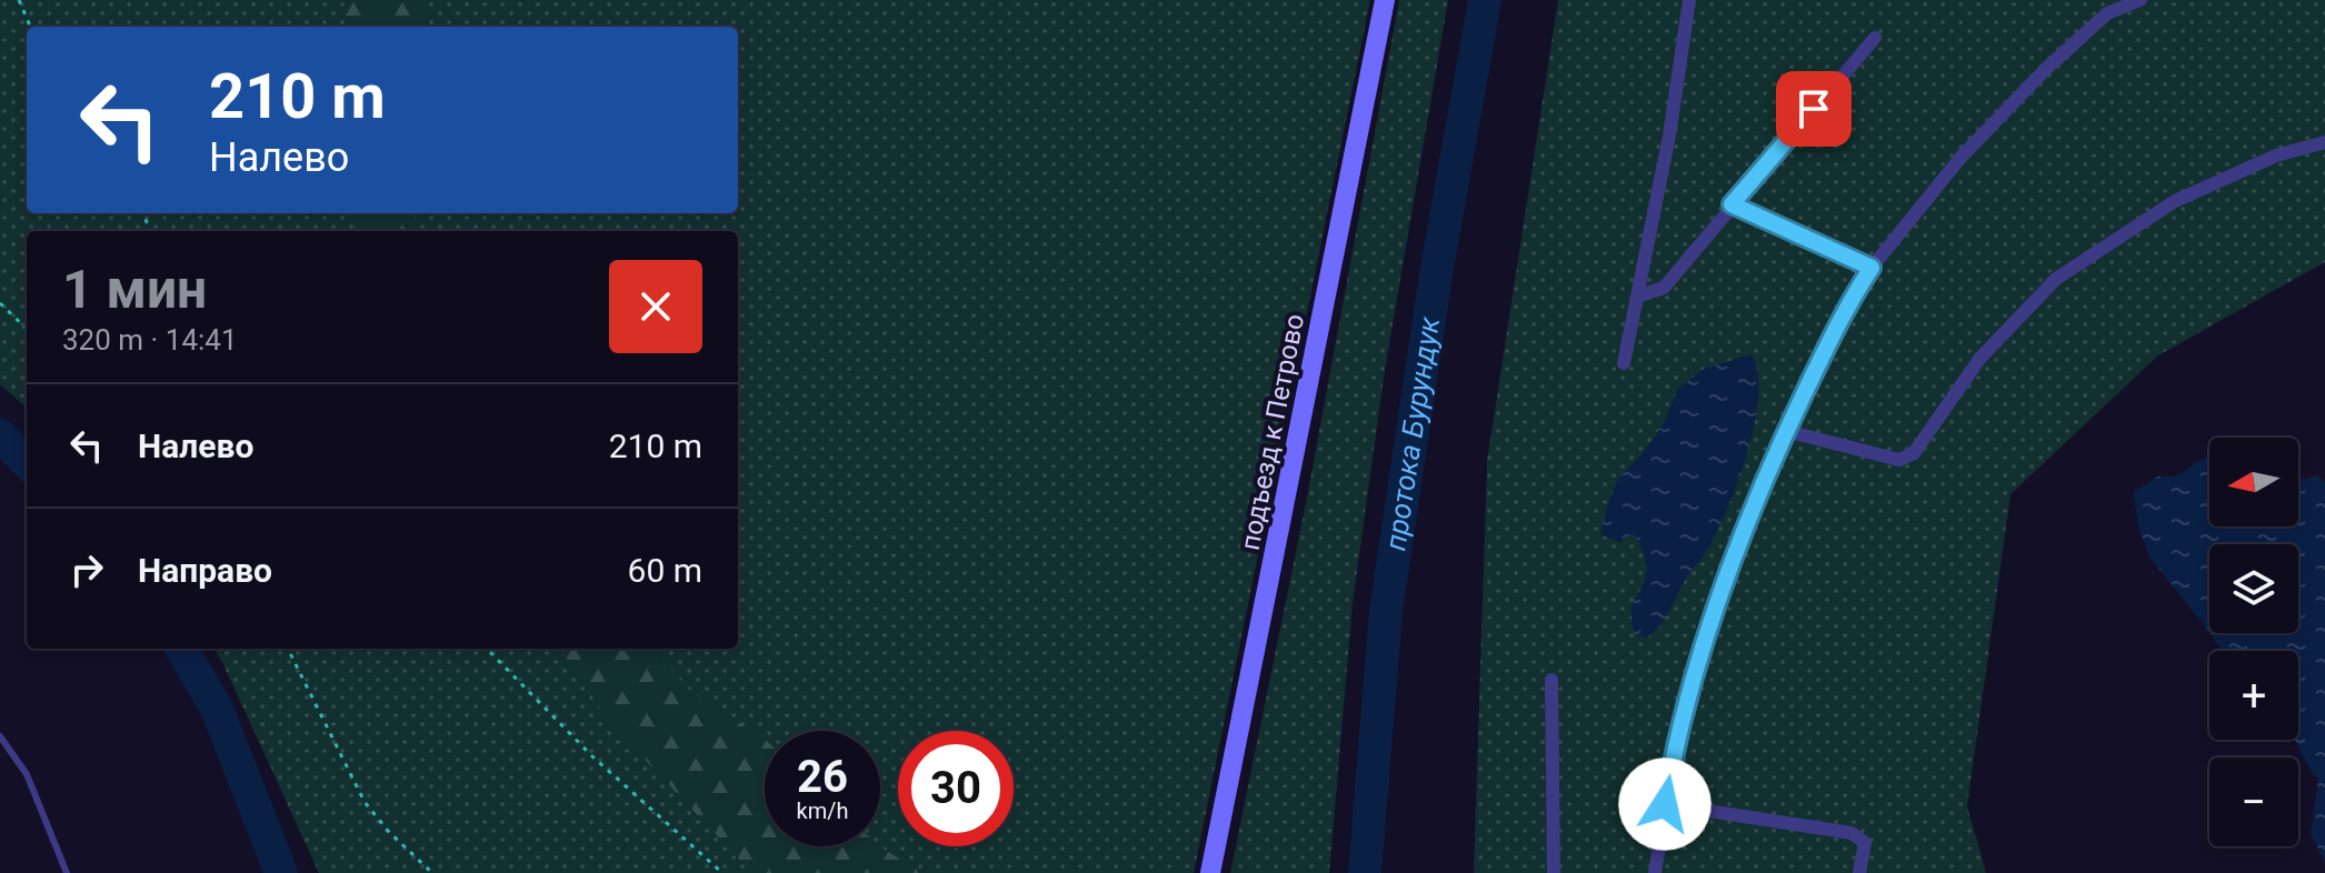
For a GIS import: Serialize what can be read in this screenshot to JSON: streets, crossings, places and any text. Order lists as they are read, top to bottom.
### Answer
{
  "streets": {
    "street": ["подъезд к Петрово"]
  },
  "water": ["протока Бурундук"],
  "north": "left",
  "page": {
    "turn": ["210 m", "Налево"],
    "heading": ["1 мин", "320 m · 14:41"],
    "list": [
      {
        "name": "Налево",
        "value": "210 m"
      },
      {
        "name": "Направо",
        "value": "60 m"
      }
    ],
    "map_buttons": ["+", "−"],
    "speed": "26 km/h",
    "limit": "30"
  }
}
